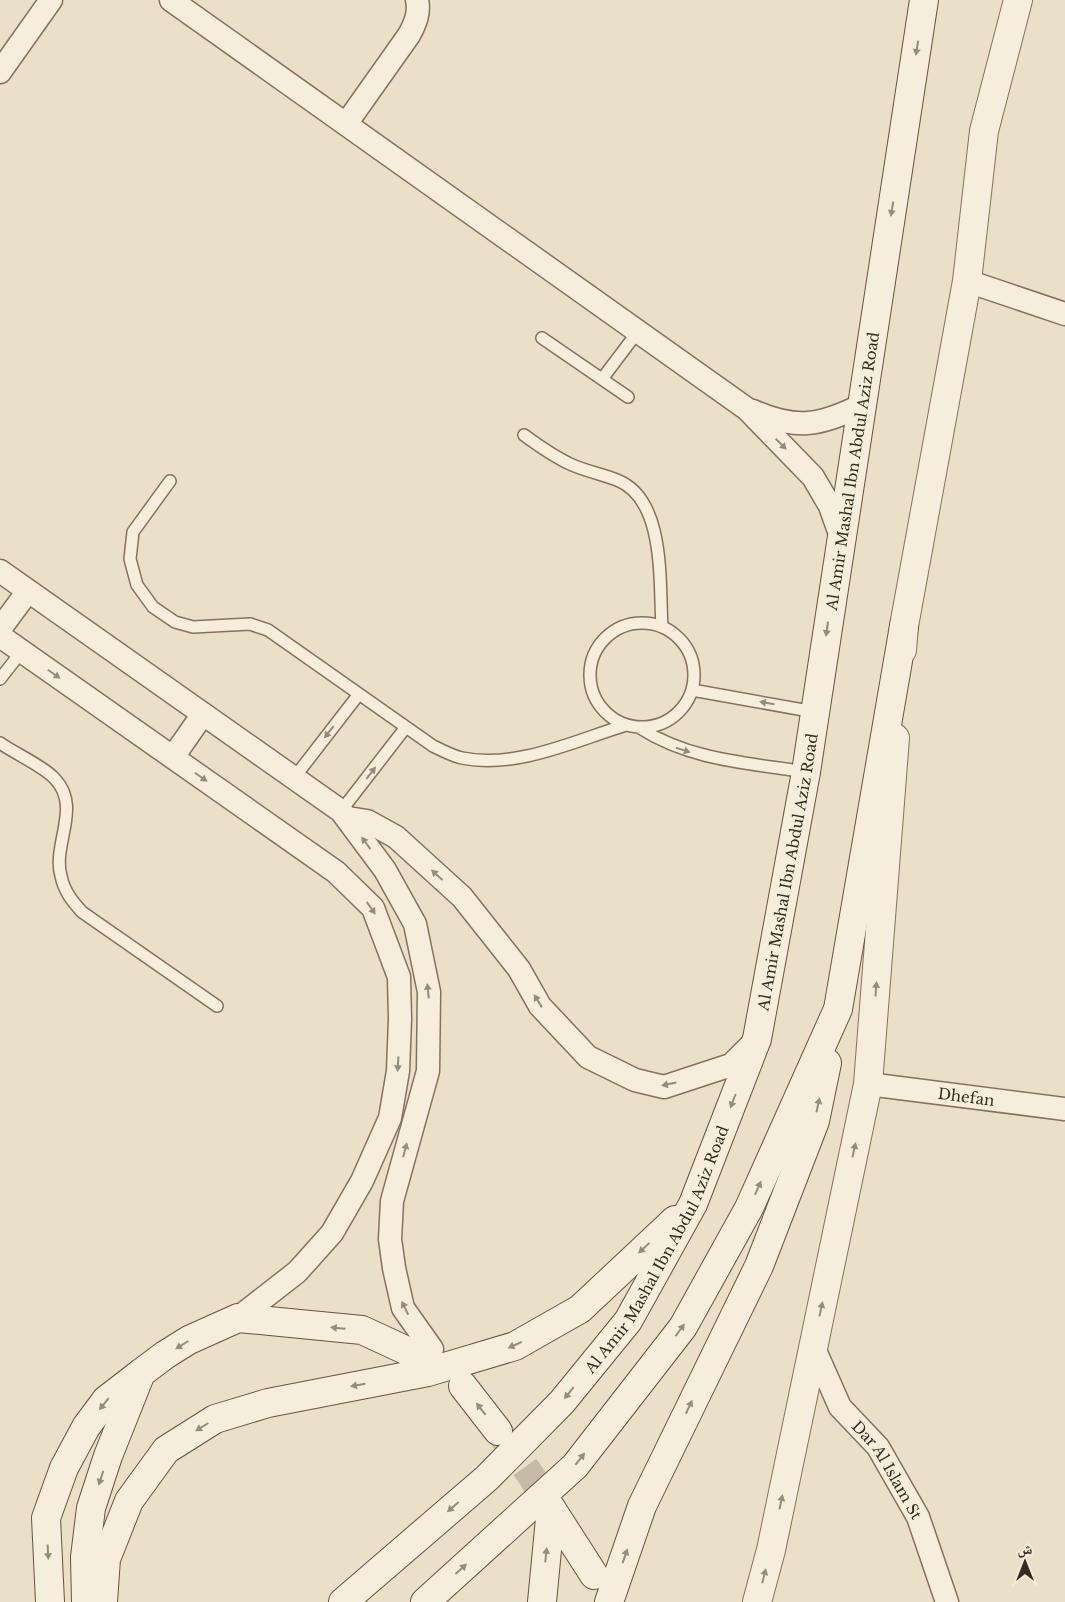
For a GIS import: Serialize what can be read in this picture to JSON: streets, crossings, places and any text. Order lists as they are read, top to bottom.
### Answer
{
  "streets": {
    "main road": ["Al Amir Mashal Ibn Abdul Aziz Road"],
    "street": ["Dhefan", "Dar Al Islam St"]
  },
  "north": "top"
}
